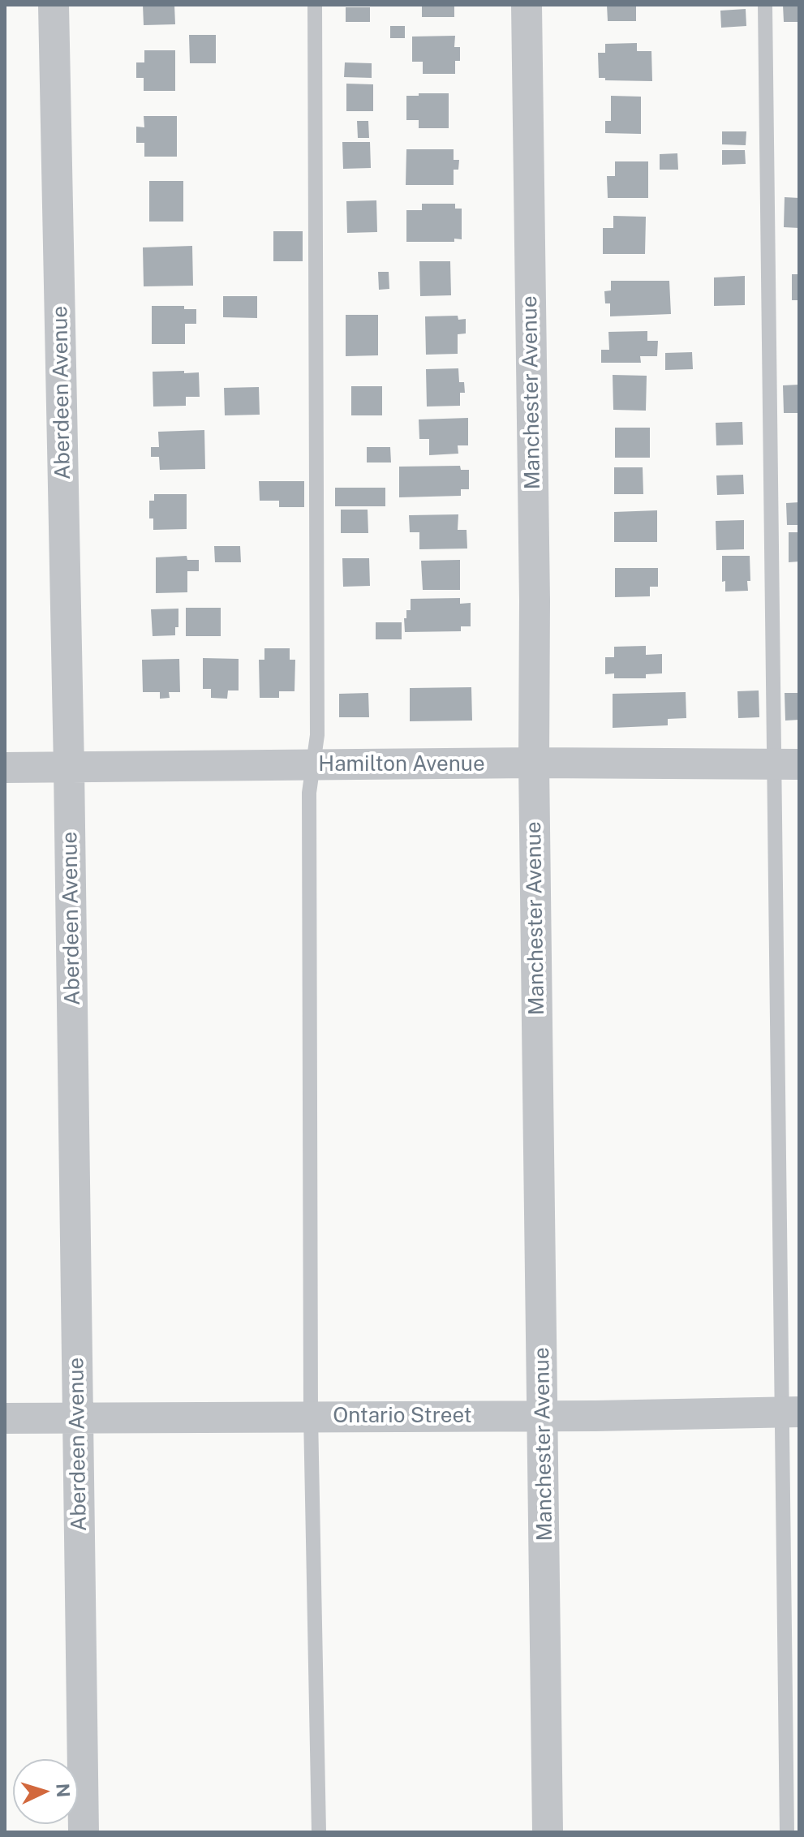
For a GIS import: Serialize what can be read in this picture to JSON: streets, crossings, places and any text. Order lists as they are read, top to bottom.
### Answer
{
  "streets": {
    "street": [
      "Aberdeen Avenue",
      "Manchester Avenue",
      "Hamilton Avenue",
      "Ontario Street"
    ]
  },
  "crossings": [
    ["Aberdeen Avenue", "Hamilton Avenue"],
    ["Aberdeen Avenue", "Ontario Street"],
    ["Manchester Avenue", "Hamilton Avenue"],
    ["Manchester Avenue", "Ontario Street"]
  ],
  "north": "right"
}
